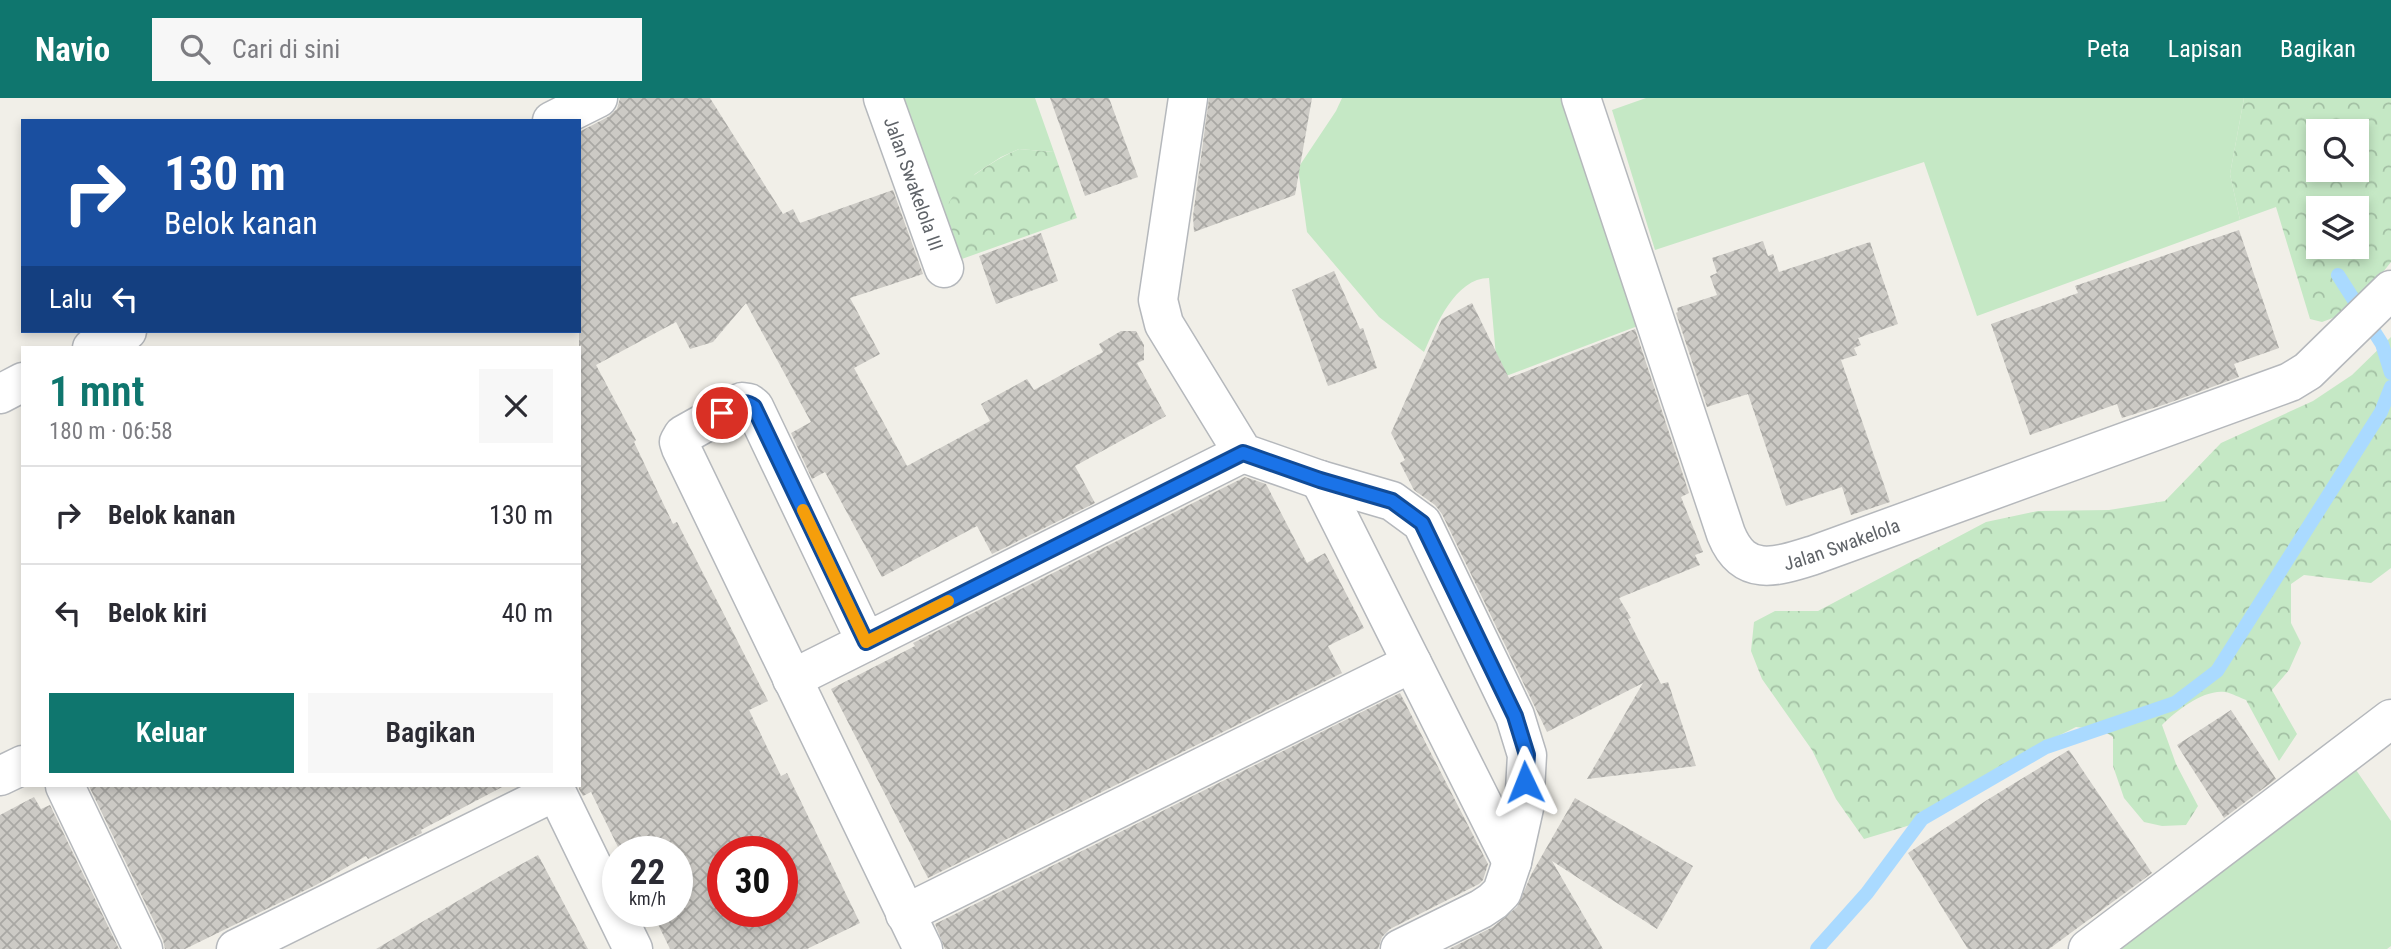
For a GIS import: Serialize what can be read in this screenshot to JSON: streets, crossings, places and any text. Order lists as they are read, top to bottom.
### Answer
{
  "streets": {
    "street": ["Jalan Swakelola III", "Jalan Swakelola"]
  },
  "page": {
    "header": "Navio",
    "search": "Cari di sini",
    "nav": ["Peta", "Lapisan", "Bagikan"],
    "turn": ["130 m", "Belok kanan"],
    "then": "Lalu",
    "heading": ["1 mnt", "180 m · 06:58"],
    "list": [
      {
        "name": "Belok kanan",
        "value": "130 m"
      },
      {
        "name": "Belok kiri",
        "value": "40 m"
      }
    ],
    "buttons": ["Keluar", "Bagikan"],
    "speed": "22 km/h",
    "limit": "30"
  }
}
